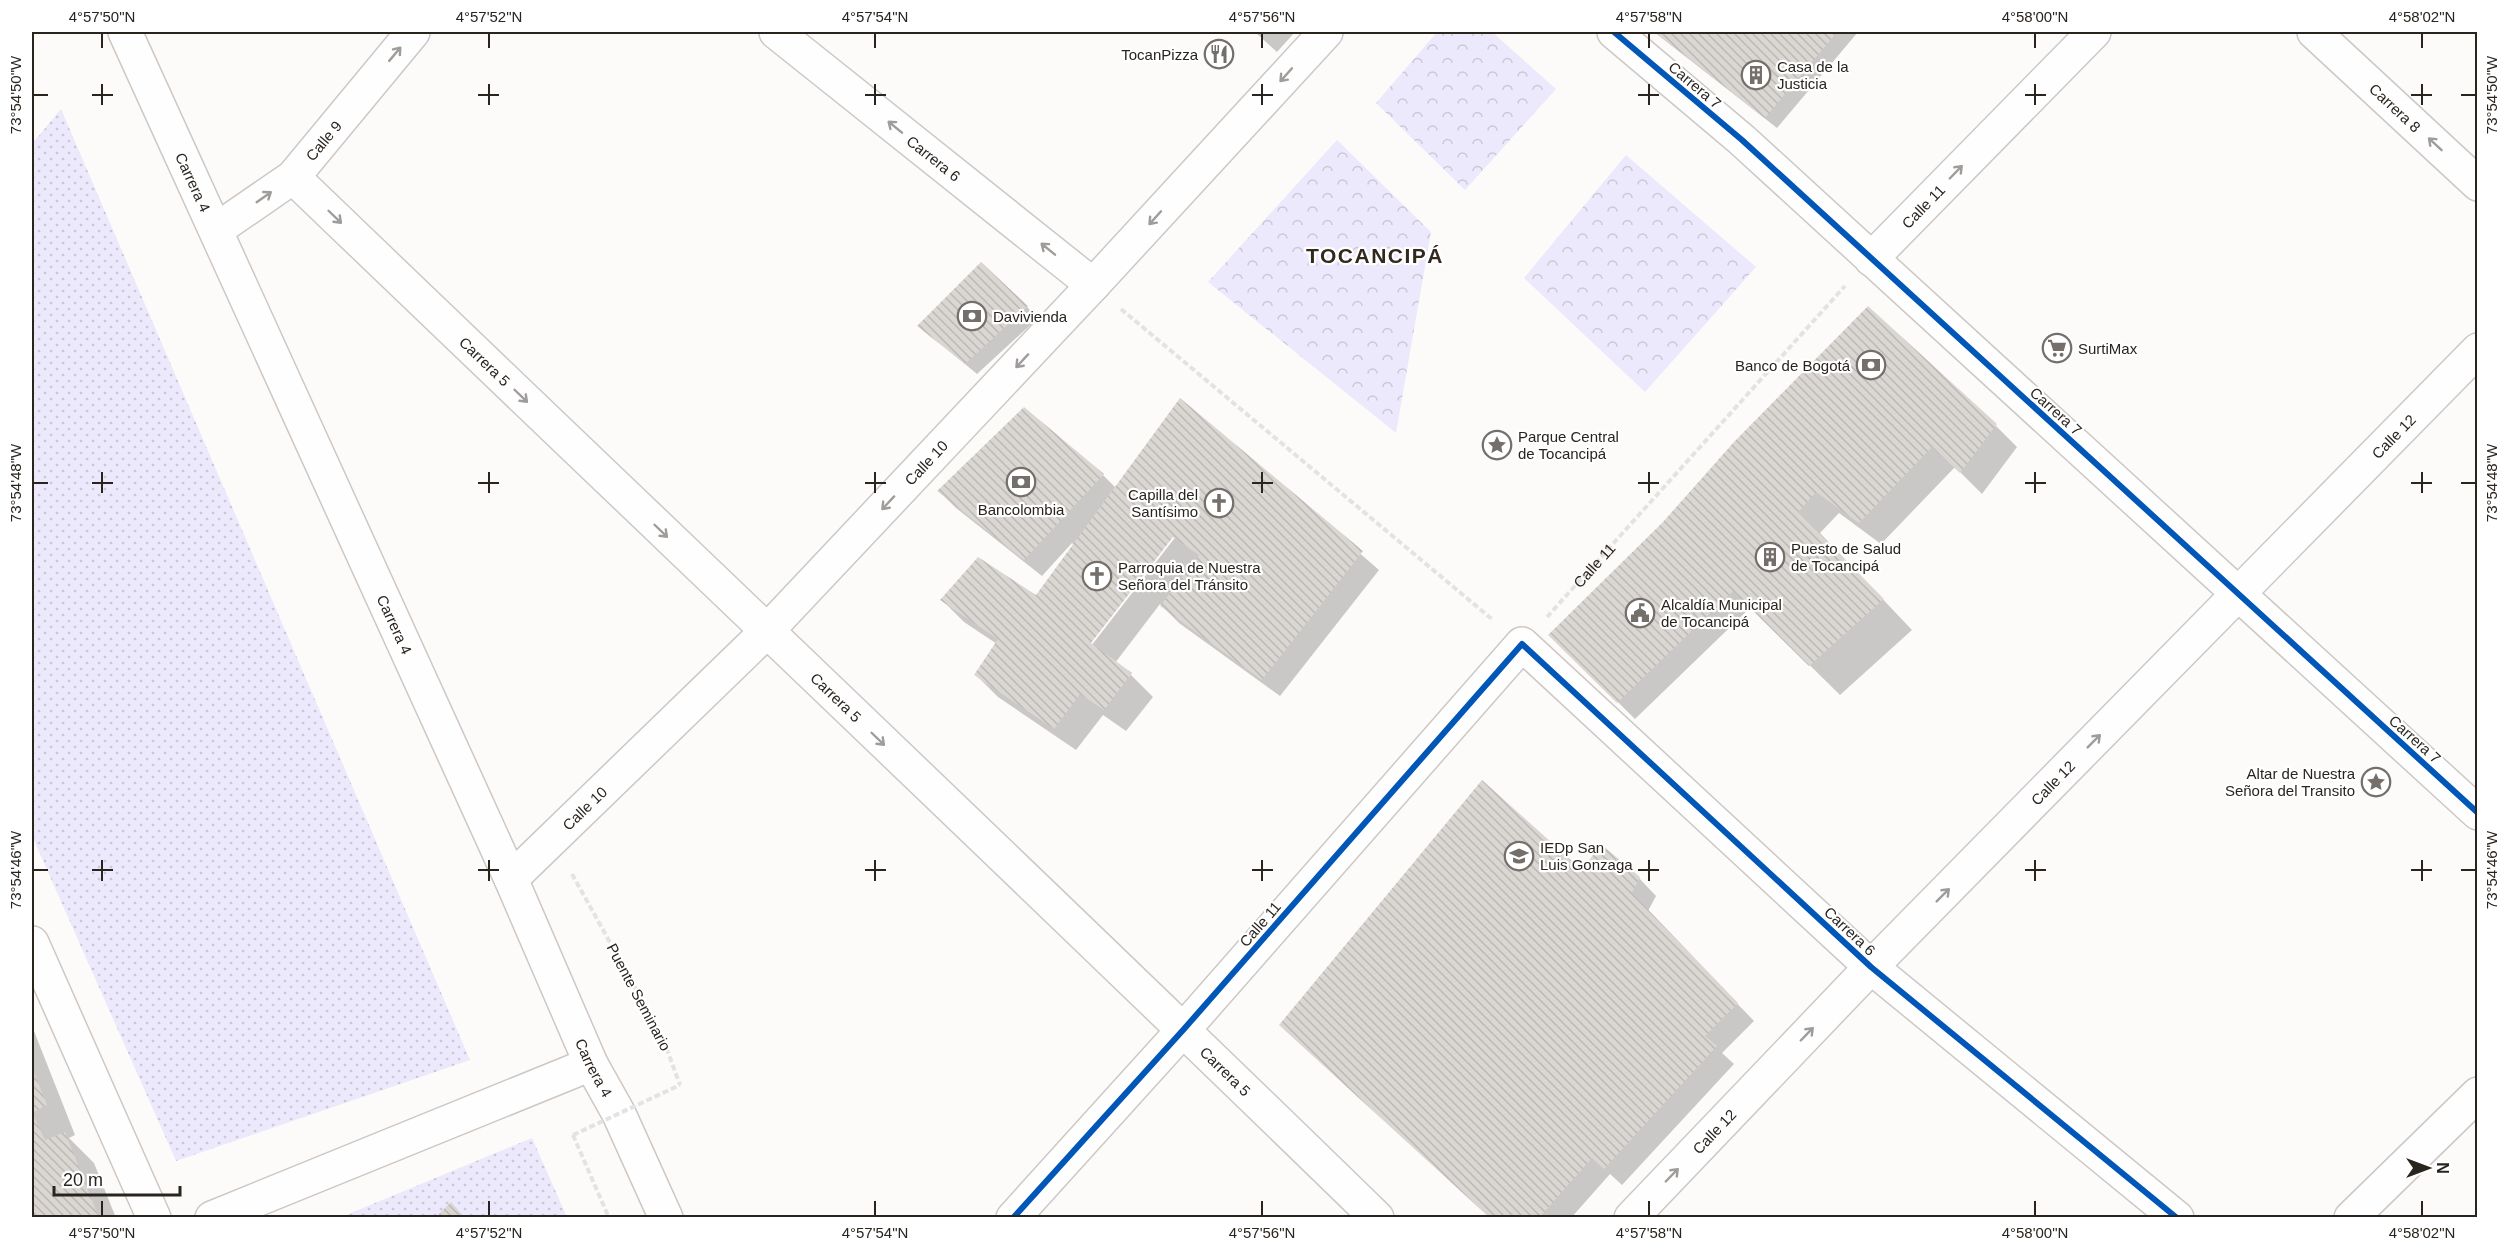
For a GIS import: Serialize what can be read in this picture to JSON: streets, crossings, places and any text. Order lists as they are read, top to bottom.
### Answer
{
  "streets": {
    "street": [
      "Carrera 7",
      "Carrera 8",
      "Calle 9",
      "Carrera 6",
      "Carrera 4",
      "Calle 11",
      "Carrera 5",
      "Calle 12",
      "Calle 10"
    ],
    "path": ["Puente Seminario"]
  },
  "crossings": [
    ["Carrera 7", "Calle 11"],
    ["Carrera 7", "Calle 12"],
    ["Calle 9", "Carrera 4"],
    ["Calle 9", "Carrera 5"],
    ["Carrera 6", "Calle 11"],
    ["Carrera 6", "Calle 12"],
    ["Carrera 6", "Calle 10"],
    ["Carrera 4", "Calle 10"],
    ["Carrera 4", "Puente Seminario"],
    ["Calle 11", "Carrera 5"],
    ["Carrera 5", "Calle 10"],
    ["Calle 10", "Puente Seminario"]
  ],
  "one_way": [
    "Carrera 8",
    "Calle 9",
    "Carrera 5",
    "Calle 12",
    "Calle 10"
  ],
  "districts": ["TOCANCIPÁ"],
  "places": {
    "restaurant": ["TocanPizza"],
    "building": ["Casa de la Justicia", "Puesto de Salud de Tocancipá"],
    "bank": ["Davivienda", "Banco de Bogotá", "Bancolombia"],
    "supermarket": ["SurtiMax"],
    "place": ["Parque Central de Tocancipá", "Altar de Nuestra Señora del Transito"],
    "church": ["Capilla del Santísimo", "Parroquia de Nuestra Señora del Tránsito"],
    "public building": ["Alcaldía Municipal de Tocancipá"],
    "school or university": ["IEDp San Luis Gonzaga"]
  },
  "scale_bar": "20 m",
  "north": "right",
  "coordinates": [
    "4°57'50\"N",
    "4°57'52\"N",
    "4°57'54\"N",
    "4°57'56\"N",
    "4°57'58\"N",
    "4°58'00\"N",
    "4°58'02\"N",
    "73°54'50\"W",
    "73°54'48\"W",
    "73°54'46\"W"
  ]
}
